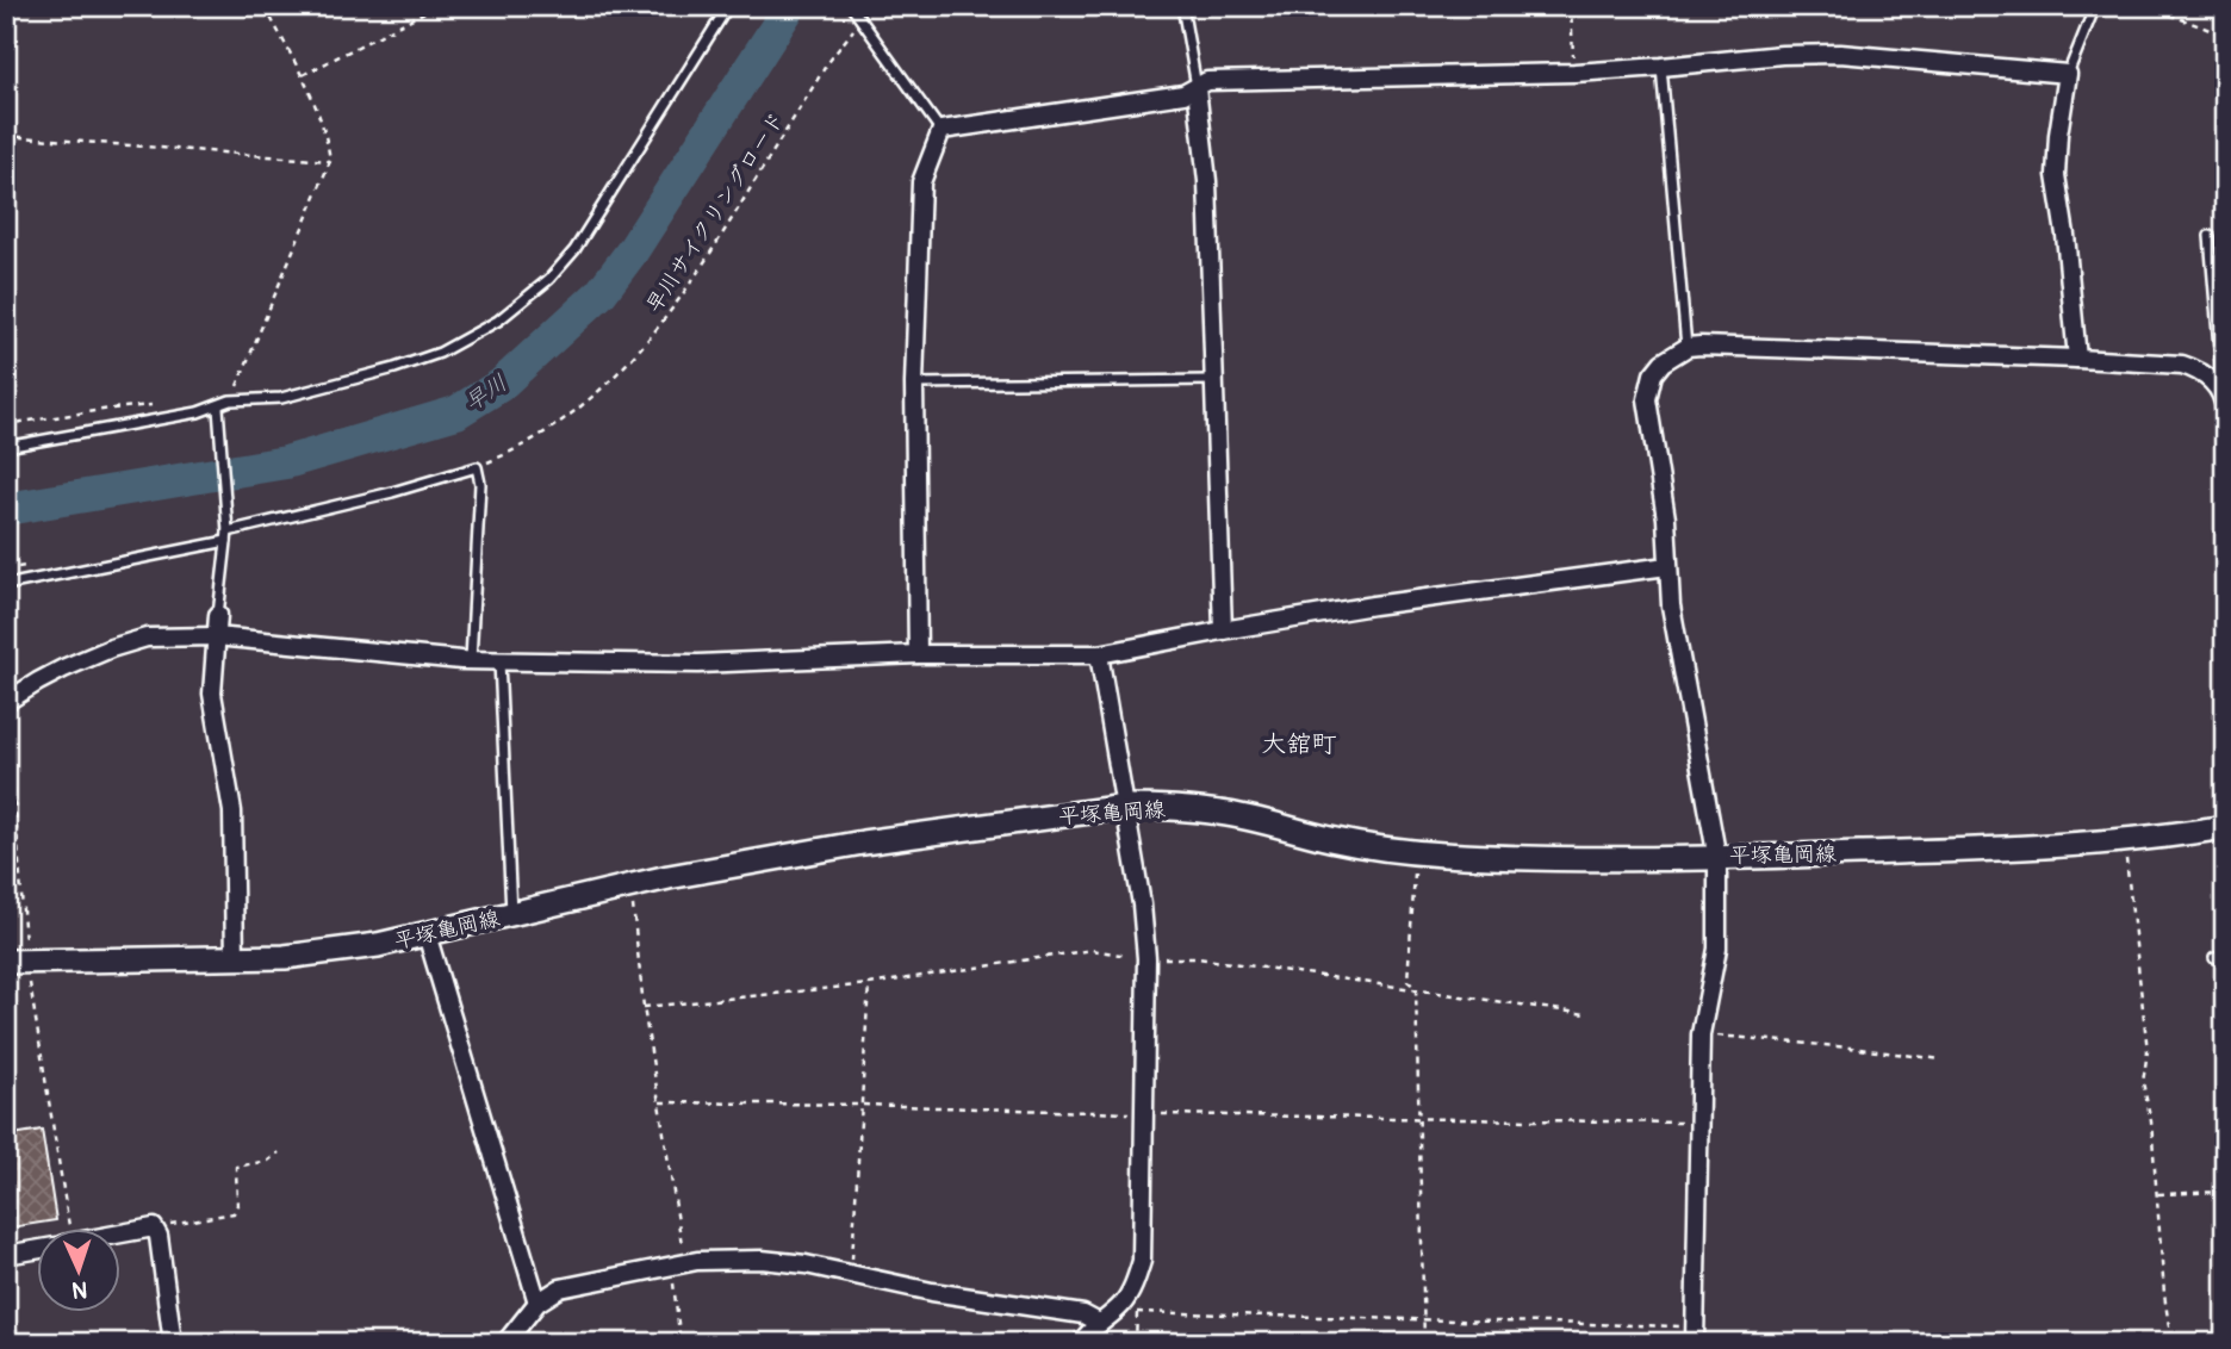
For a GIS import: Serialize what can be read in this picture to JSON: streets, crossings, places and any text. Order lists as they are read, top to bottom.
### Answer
{
  "streets": {
    "main road": ["平塚亀岡線"],
    "path": ["早川サイクリングロード"]
  },
  "districts": ["大舘町"],
  "water": ["早川"],
  "north": "bottom"
}
